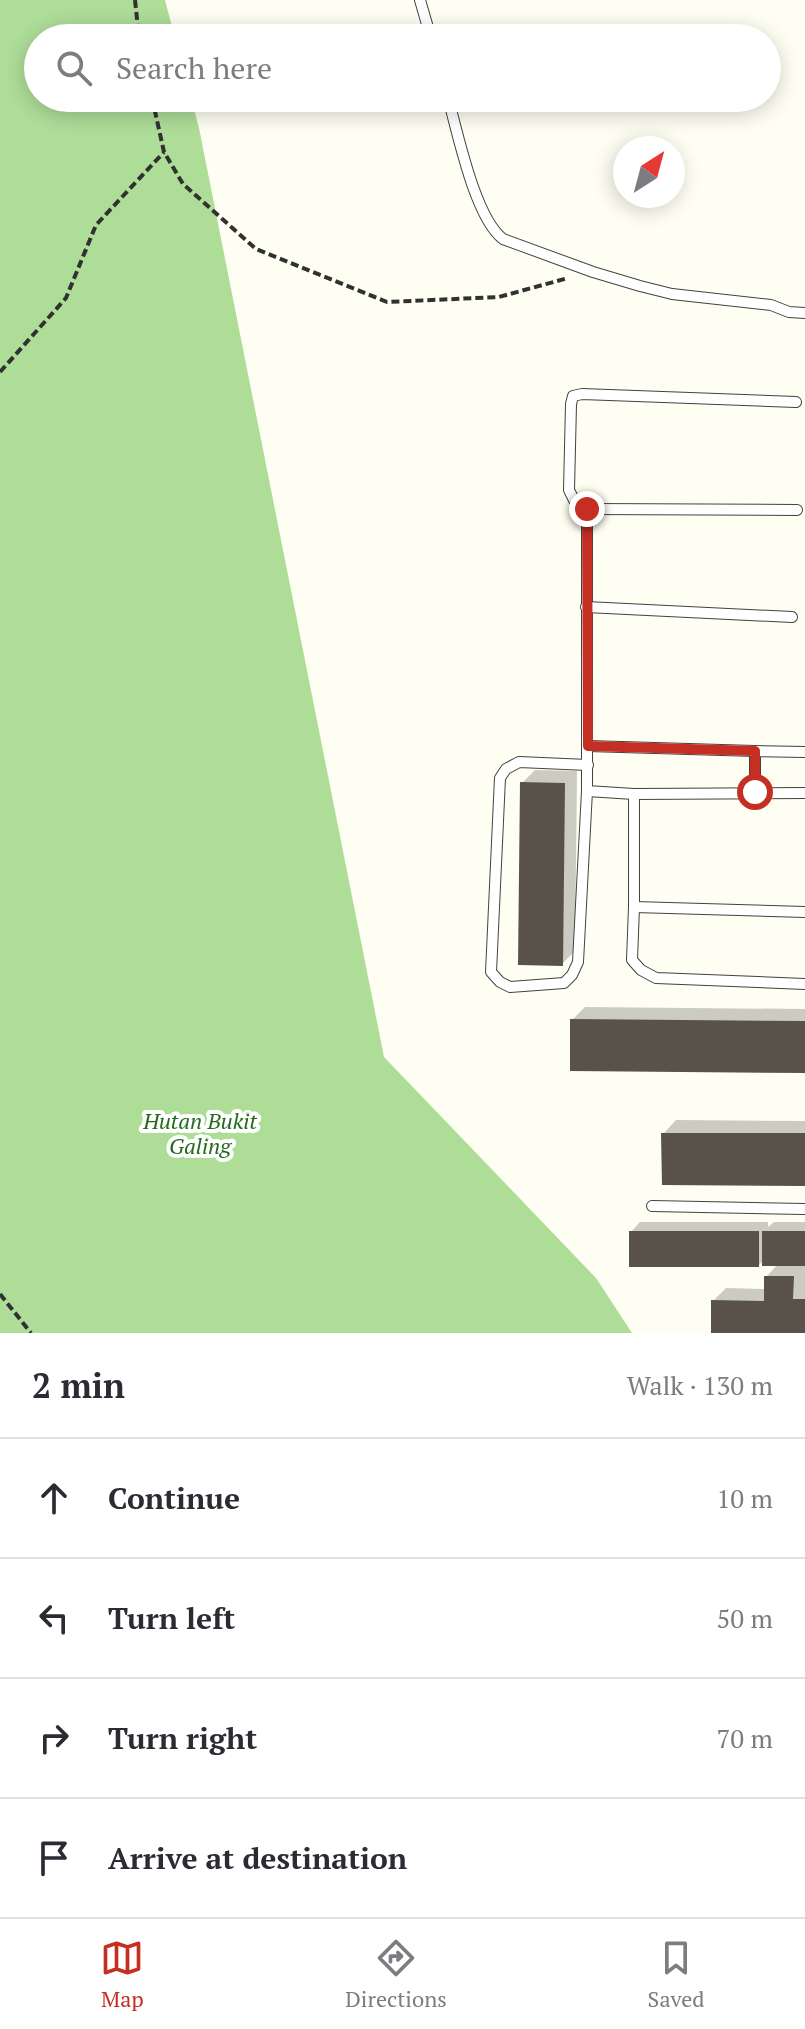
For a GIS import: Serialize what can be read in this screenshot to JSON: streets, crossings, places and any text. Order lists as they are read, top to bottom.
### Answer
{
  "parks": ["Hutan Bukit Galing"],
  "north": "top right",
  "page": {
    "search": "Search here",
    "heading": ["2 min", "Walk · 130 m"],
    "list": [
      ["Continue", "10 m"],
      ["Turn left", "50 m"],
      ["Turn right", "70 m"],
      "Arrive at destination"
    ],
    "nav": ["Map", "Directions", "Saved"]
  }
}
